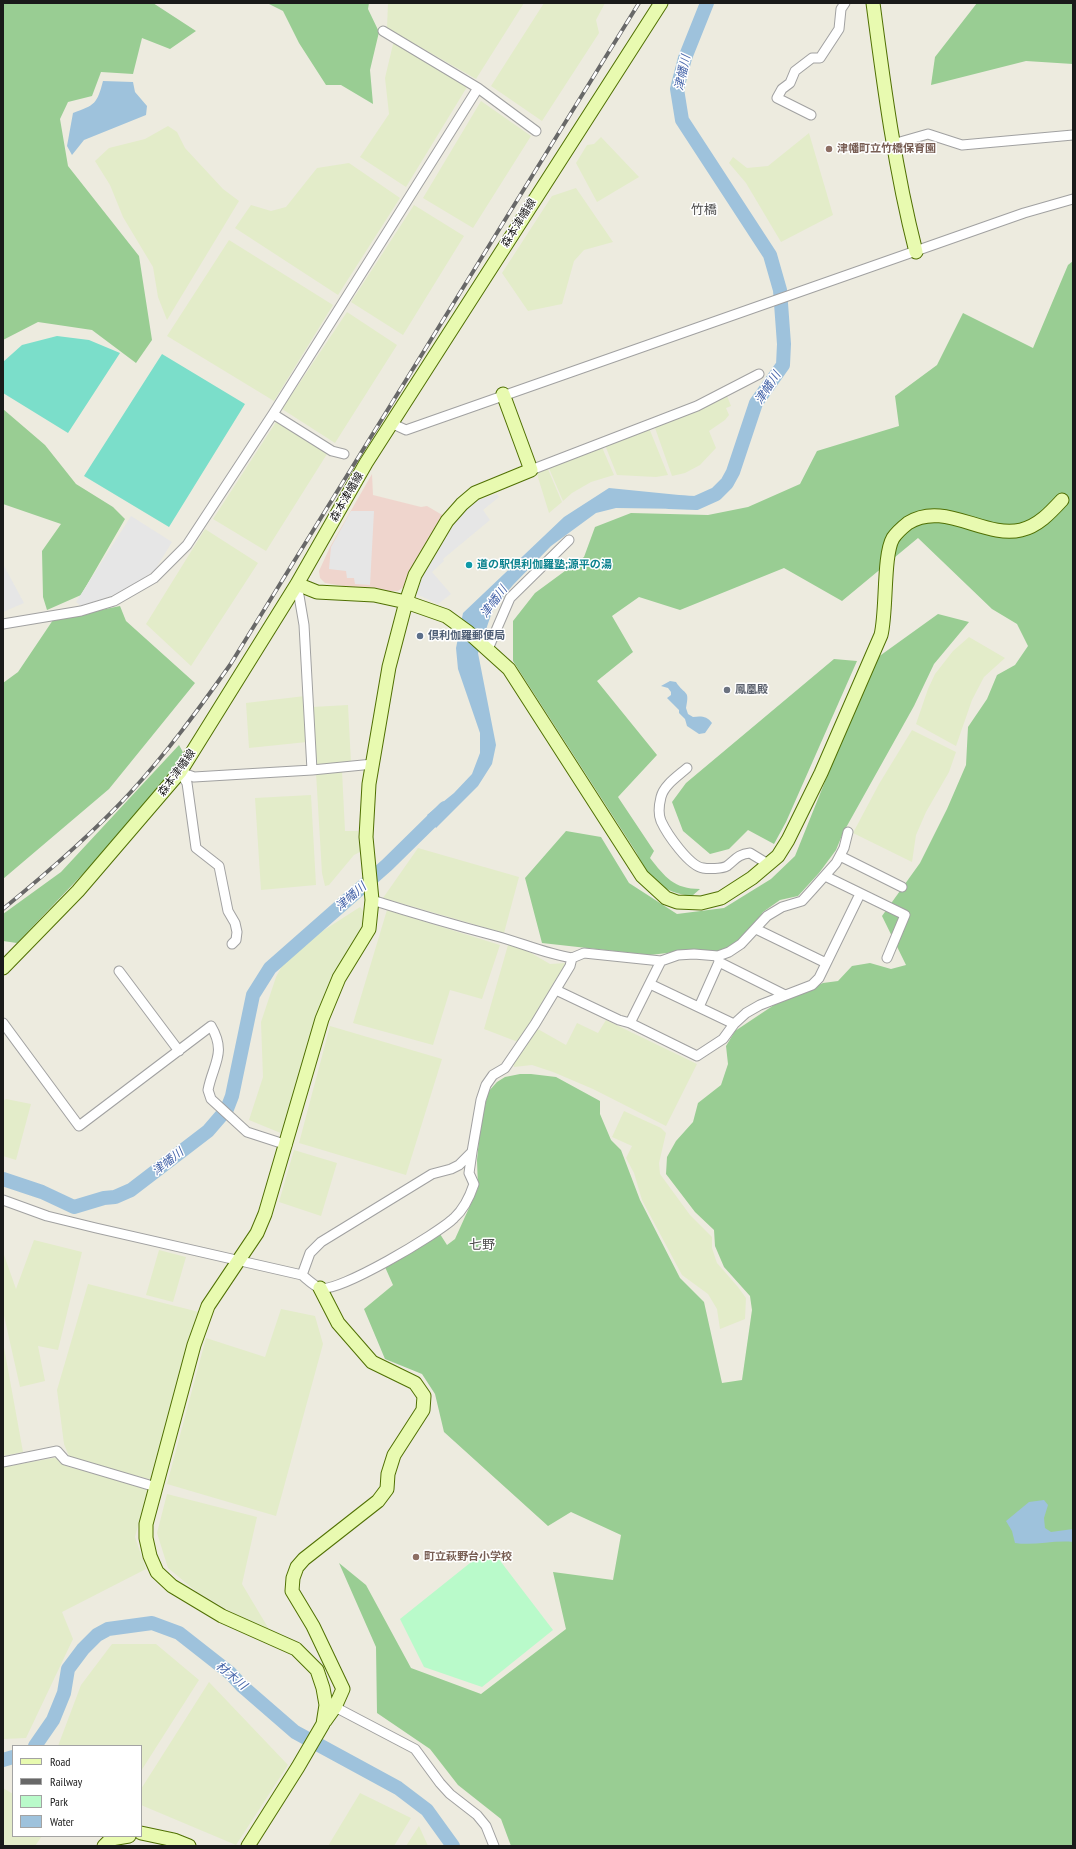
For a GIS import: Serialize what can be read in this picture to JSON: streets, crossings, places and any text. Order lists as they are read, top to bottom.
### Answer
{
  "streets": {
    "street": ["森本津幡線"]
  },
  "districts": ["竹橋", "七野"],
  "water": ["津幡川", "材木川"],
  "places": [
    "津幡町立竹橋保育園",
    "道の駅倶利伽羅塾;源平の湯",
    "倶利伽羅郵便局",
    "鳳凰殿",
    "町立萩野台小学校"
  ],
  "legend": [
    "Road",
    "Railway",
    "Park",
    "Water"
  ]
}
